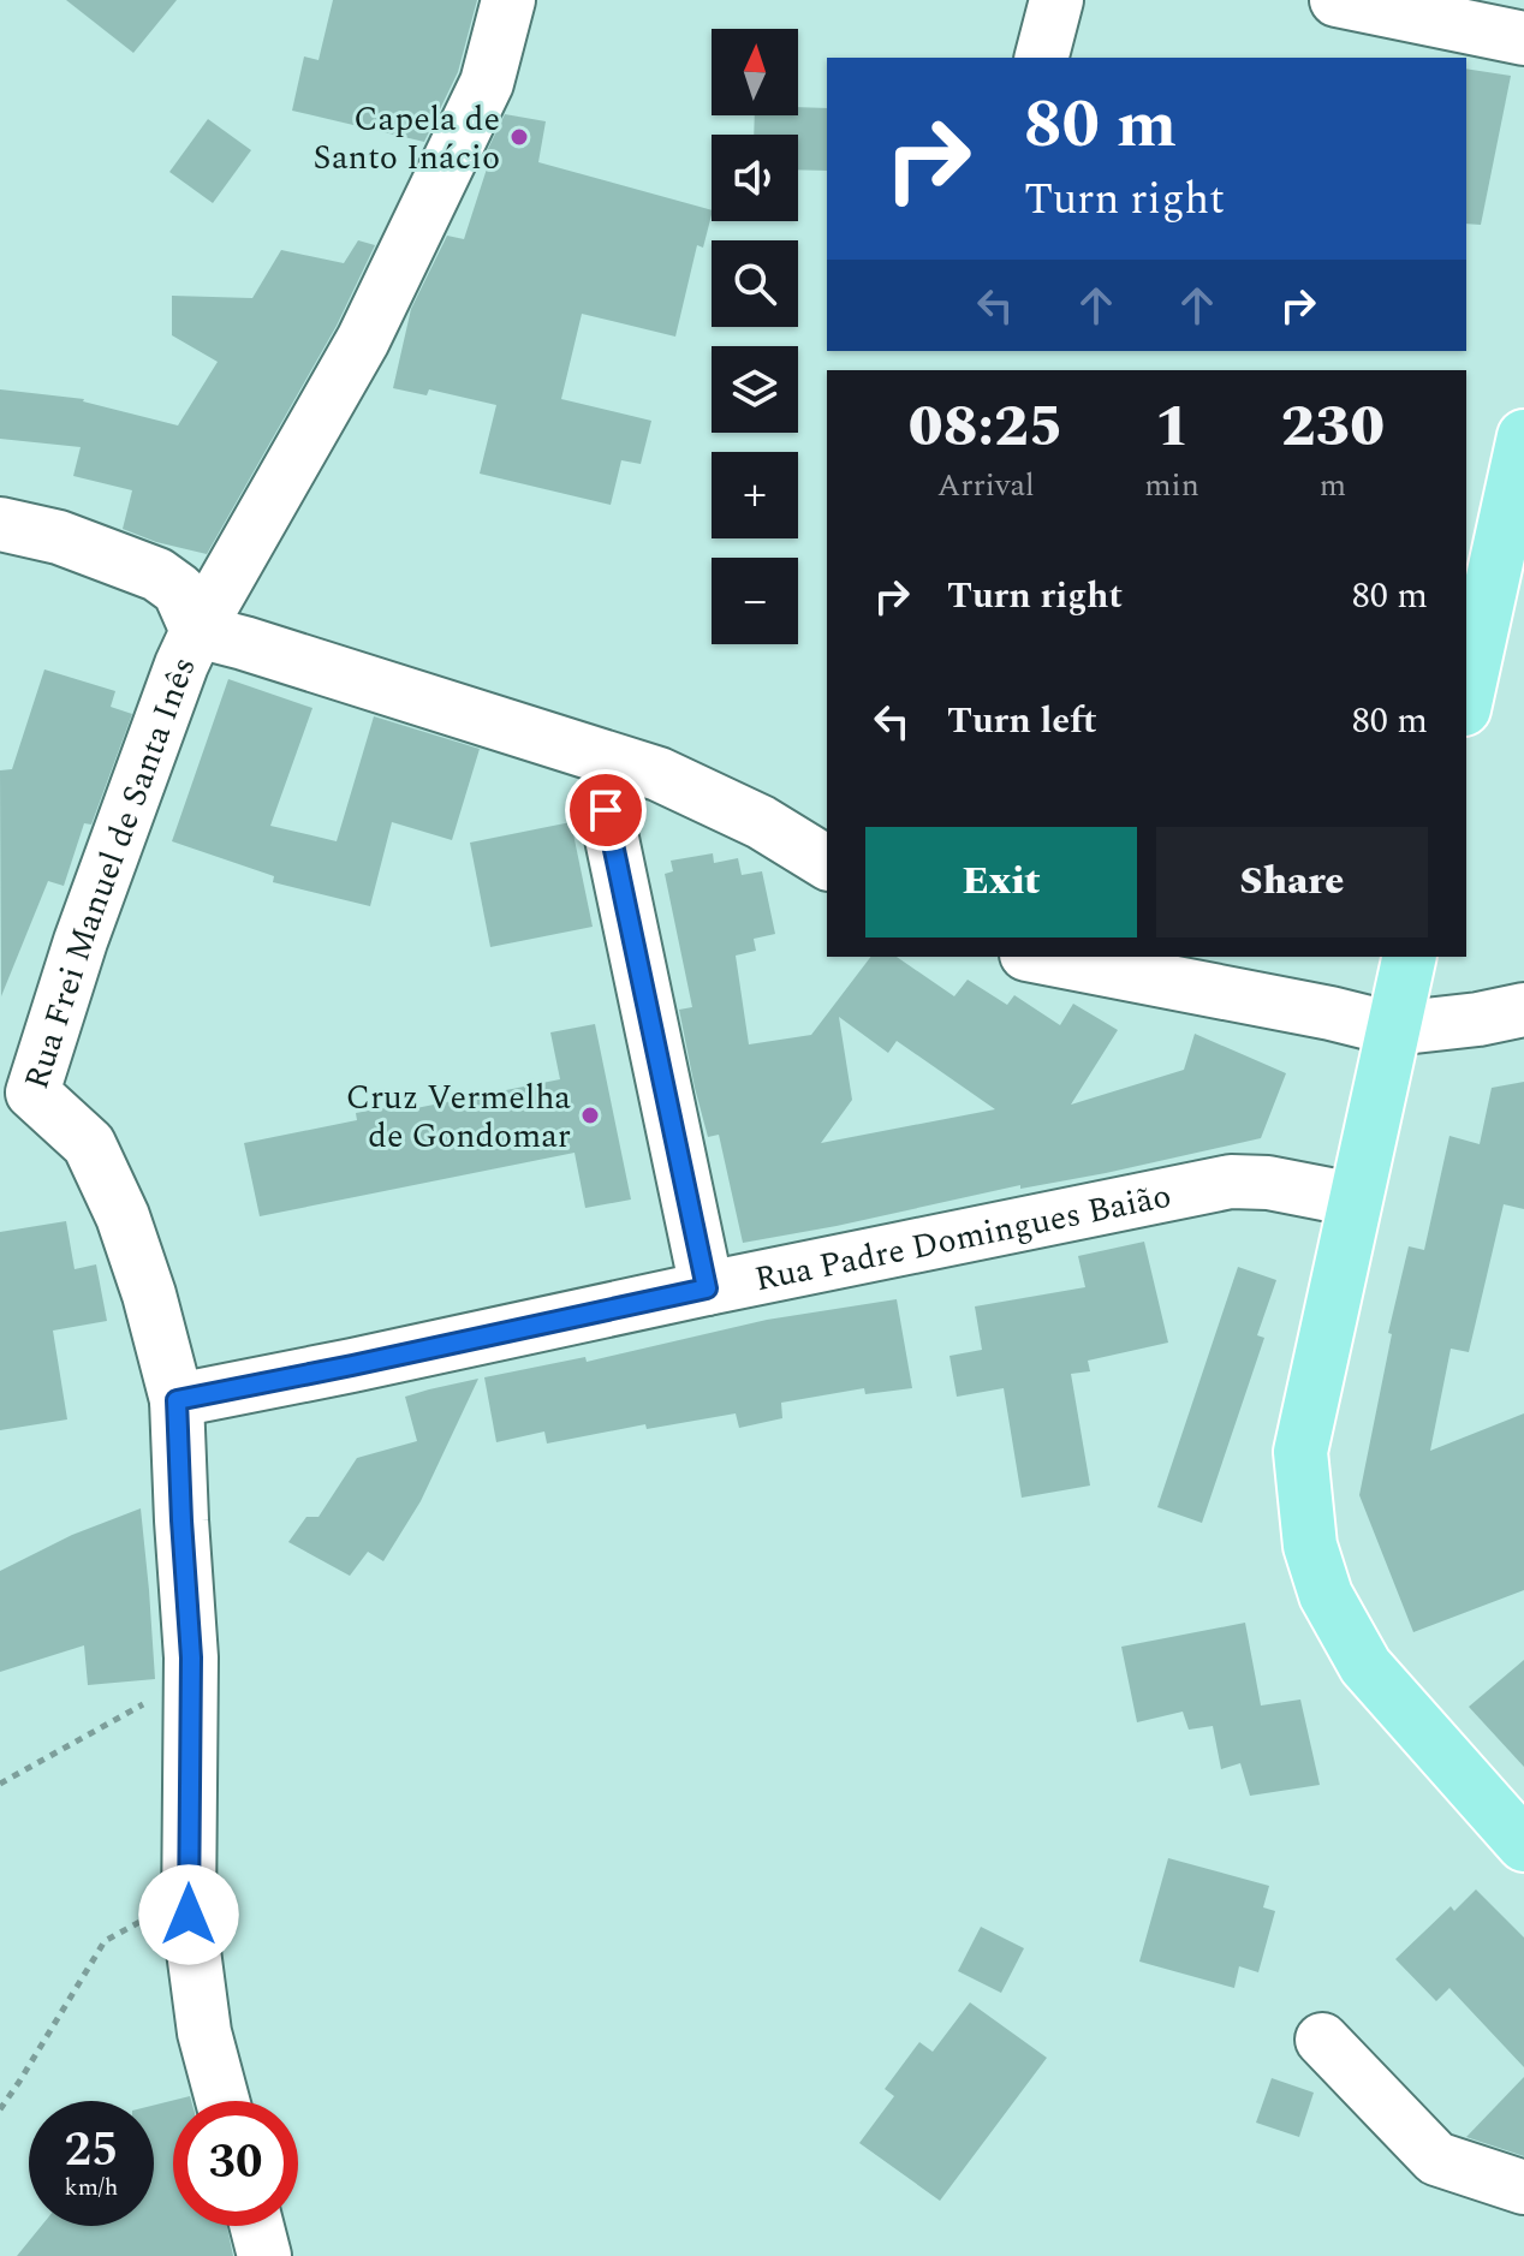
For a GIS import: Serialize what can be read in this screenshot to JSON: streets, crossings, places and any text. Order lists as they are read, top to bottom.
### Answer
{
  "streets": {
    "street": ["Rua Frei Manuel de Santa Inês", "Rua Padre Domingues Baião"]
  },
  "crossings": [
    ["Rua Frei Manuel de Santa Inês", "Rua Padre Domingues Baião"]
  ],
  "places": ["Capela de Santo Inácio", "Cruz Vermelha de Gondomar"],
  "north": "top",
  "page": {
    "map_buttons": ["+", "−"],
    "turn": ["80 m", "Turn right"],
    "eta": [
      "08:25",
      "Arrival",
      "1",
      "min",
      "230",
      "m"
    ],
    "list": [
      {
        "name": "Turn right",
        "value": "80 m"
      },
      {
        "name": "Turn left",
        "value": "80 m"
      }
    ],
    "buttons": ["Exit", "Share"],
    "speed": "25 km/h",
    "limit": "30"
  }
}
